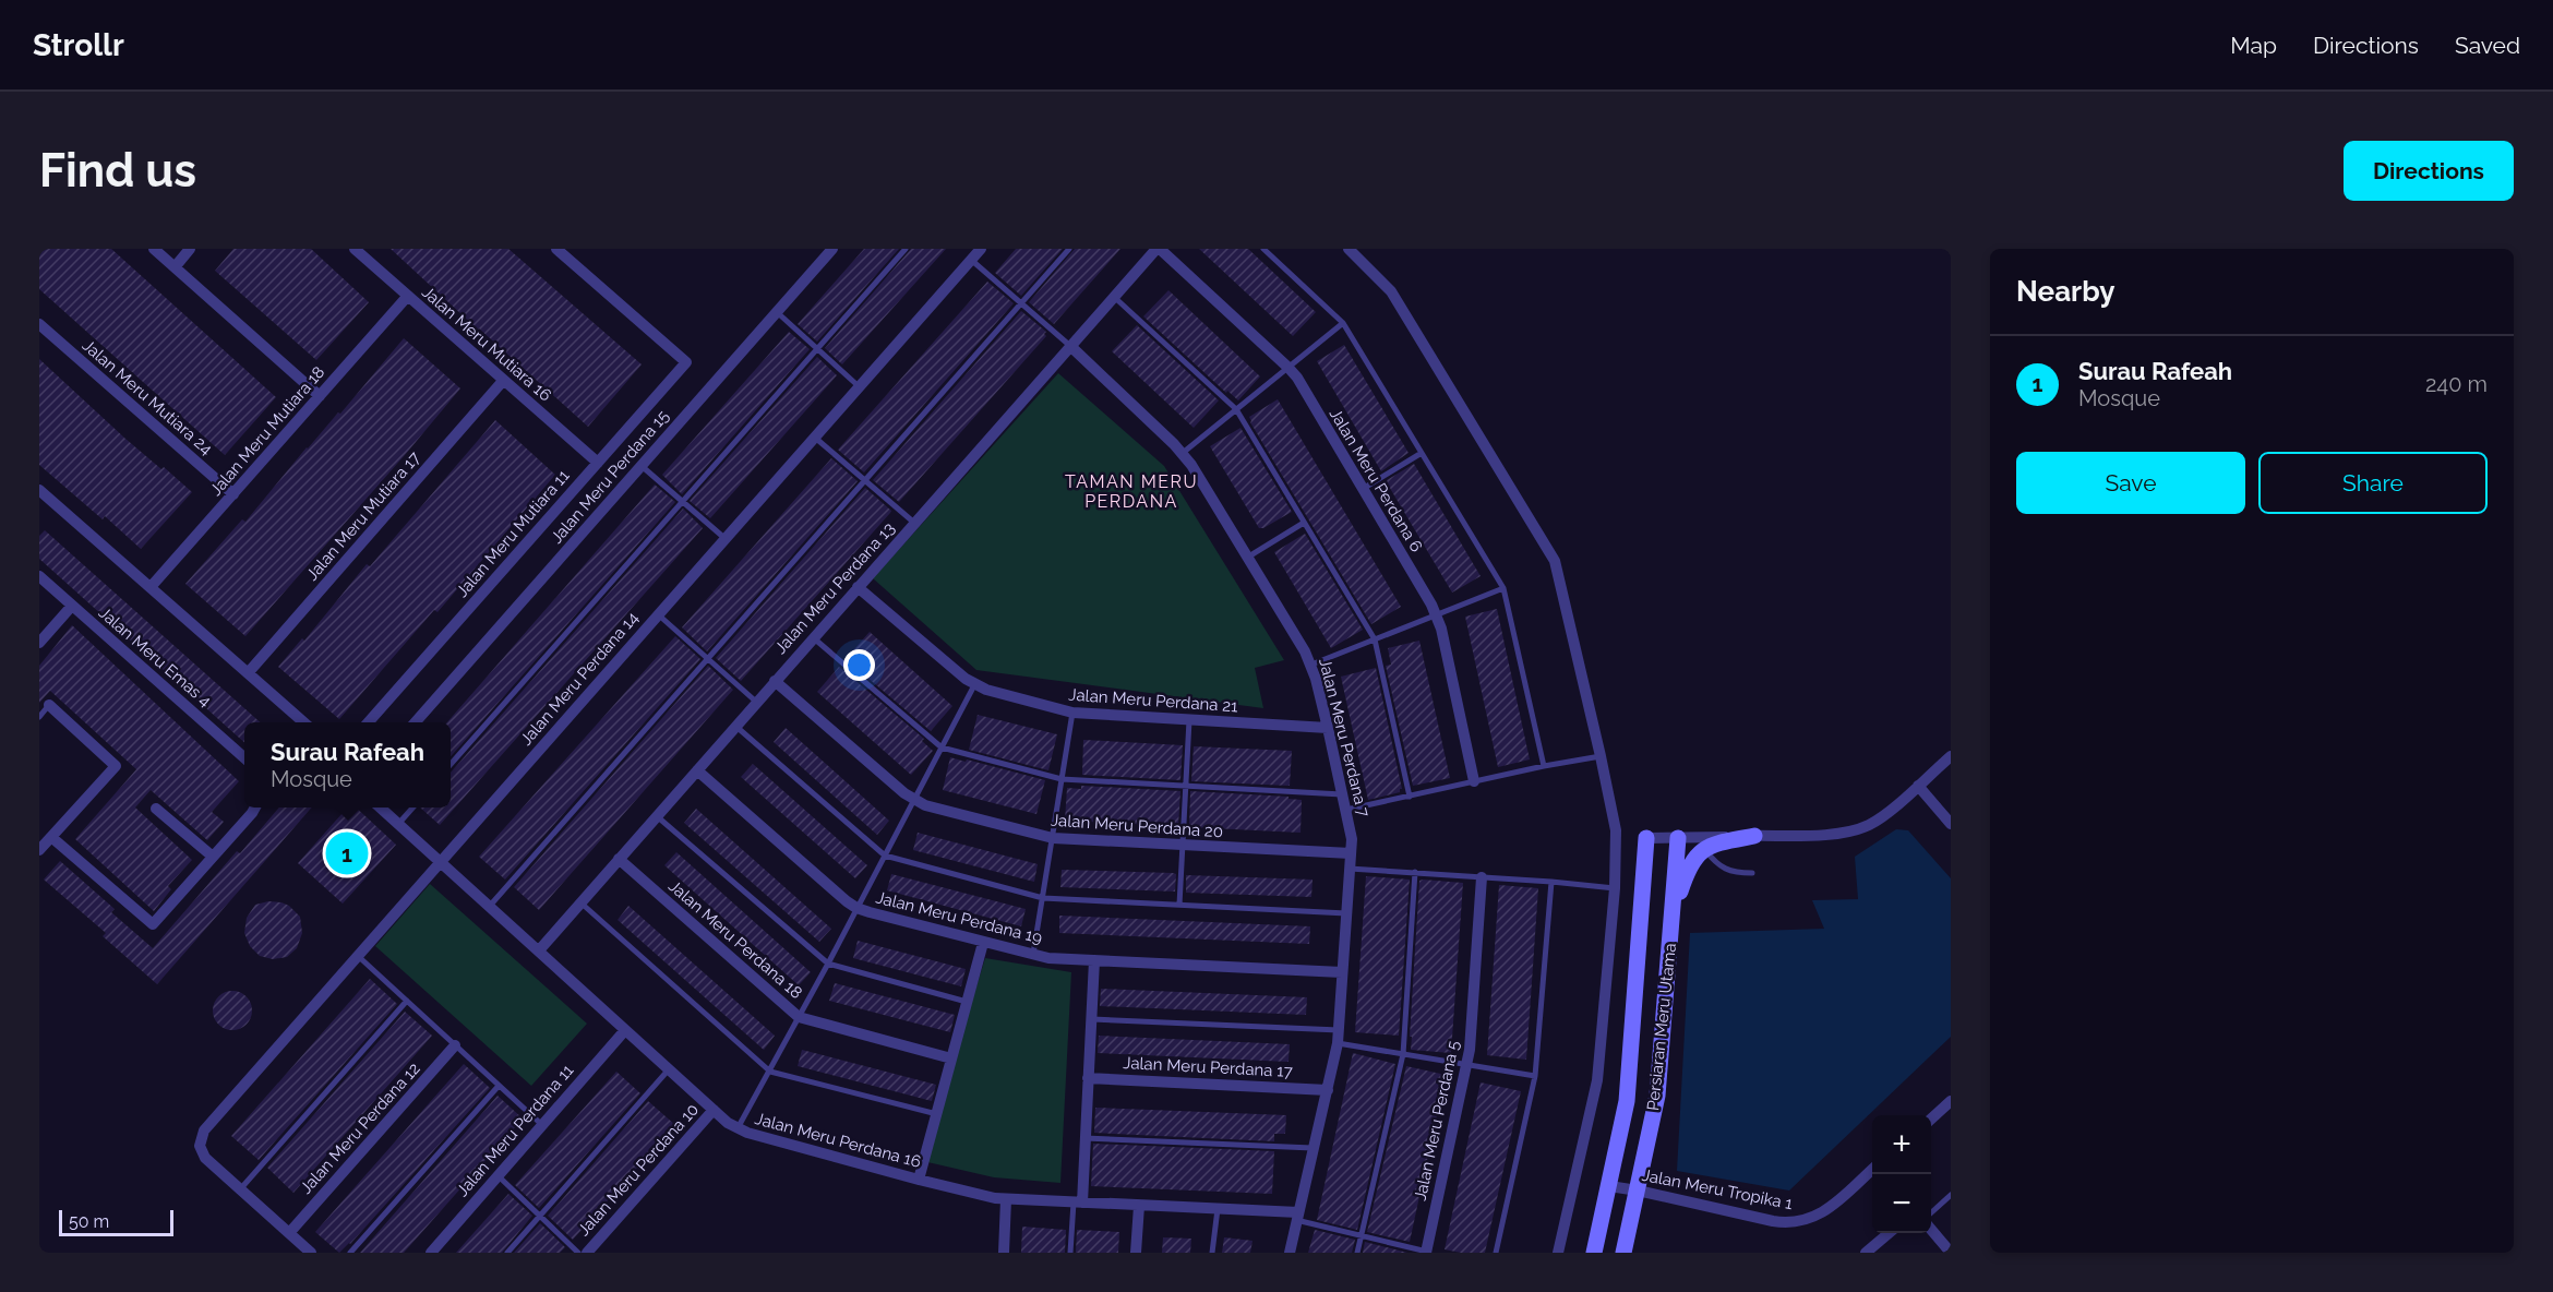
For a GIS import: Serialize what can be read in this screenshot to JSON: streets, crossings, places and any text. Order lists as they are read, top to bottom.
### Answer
{
  "streets": {
    "main road": ["Persiaran Meru Utama"],
    "street": [
      "Jalan Meru Mutiara 16",
      "Jalan Meru Mutiara 24",
      "Jalan Meru Mutiara 18",
      "Jalan Meru Perdana 15",
      "Jalan Meru Perdana 6",
      "Jalan Meru Mutiara 17",
      "Jalan Meru Mutiara 11",
      "Jalan Meru Perdana 13",
      "Jalan Meru Emas 4",
      "Jalan Meru Perdana 14",
      "Jalan Meru Perdana 21",
      "Jalan Meru Perdana 7",
      "Jalan Meru Perdana 20",
      "Jalan Meru Perdana 19",
      "Jalan Meru Perdana 18",
      "Jalan Meru Perdana 17",
      "Jalan Meru Perdana 5",
      "Jalan Meru Perdana 12",
      "Jalan Meru Perdana 11",
      "Jalan Meru Perdana 16",
      "Jalan Meru Perdana 10",
      "Jalan Meru Tropika 1"
    ]
  },
  "crossings": [
    ["Jalan Meru Mutiara 16", "Jalan Meru Mutiara 18"],
    ["Jalan Meru Mutiara 16", "Jalan Meru Mutiara 17"],
    ["Jalan Meru Mutiara 16", "Jalan Meru Mutiara 11"],
    ["Jalan Meru Mutiara 24", "Jalan Meru Mutiara 18"],
    ["Jalan Meru Perdana 6", "Jalan Meru Perdana 13"],
    ["Jalan Meru Perdana 13", "Jalan Meru Perdana 21"],
    ["Jalan Meru Perdana 13", "Jalan Meru Perdana 7"],
    ["Jalan Meru Perdana 13", "Jalan Meru Perdana 20"],
    ["Jalan Meru Perdana 13", "Jalan Meru Perdana 19"],
    ["Jalan Meru Perdana 13", "Jalan Meru Perdana 18"],
    ["Jalan Meru Perdana 13", "Jalan Meru Perdana 16"],
    ["Jalan Meru Perdana 14", "Jalan Meru Perdana 16"],
    ["Jalan Meru Perdana 21", "Jalan Meru Perdana 7"],
    ["Jalan Meru Perdana 7", "Jalan Meru Perdana 20"],
    ["Jalan Meru Perdana 7", "Jalan Meru Perdana 19"],
    ["Jalan Meru Perdana 7", "Jalan Meru Perdana 17"],
    ["Jalan Meru Perdana 7", "Jalan Meru Perdana 16"],
    ["Persiaran Meru Utama", "Jalan Meru Tropika 1"],
    ["Jalan Meru Perdana 11", "Jalan Meru Perdana 16"],
    ["Jalan Meru Perdana 16", "Jalan Meru Perdana 10"]
  ],
  "districts": ["TAMAN MERU PERDANA"],
  "scale_bar": "50 m",
  "page": {
    "header": "Strollr",
    "nav": ["Map", "Directions", "Saved"],
    "buttons": [
      "Directions",
      ["Save", "Share"]
    ],
    "title": "Find us",
    "heading": "Nearby",
    "list": [
      {
        "mark": "1",
        "name": "Surau Rafeah",
        "note": "Mosque",
        "value": "240 m"
      }
    ],
    "popup": ["Surau Rafeah", "Mosque"],
    "pins": "1",
    "map_buttons": ["+", "−"],
    "scale": "50 m"
  }
}
